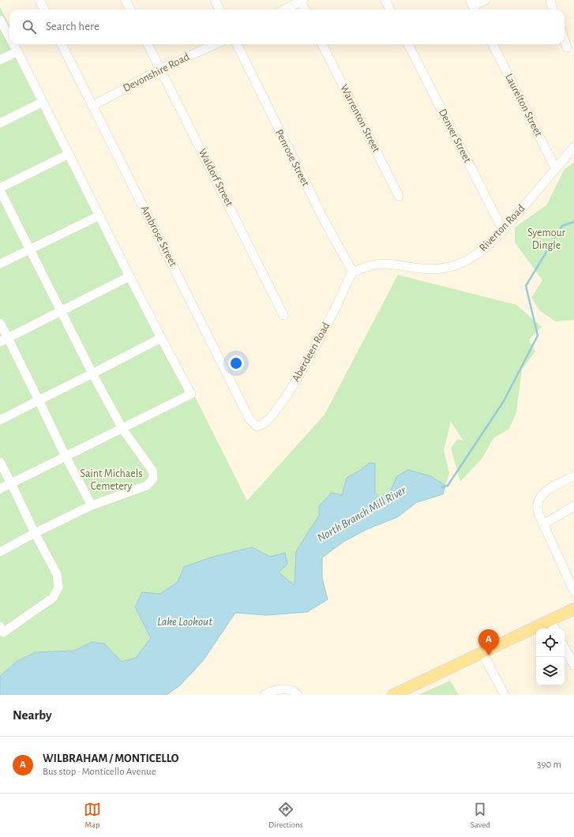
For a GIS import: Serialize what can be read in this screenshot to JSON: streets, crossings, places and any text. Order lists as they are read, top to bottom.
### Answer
{
  "streets": {
    "street": [
      "Devonshire Road",
      "Laurelton Street",
      "Warrenton Street",
      "Denver Street",
      "Penrose Street",
      "Waldorf Street",
      "Riverton Road",
      "Ambrose Street",
      "Aberdeen Road"
    ]
  },
  "crossings": [
    ["Devonshire Road", "Waldorf Street"],
    ["Devonshire Road", "Ambrose Street"],
    ["Laurelton Street", "Riverton Road"],
    ["Denver Street", "Riverton Road"],
    ["Penrose Street", "Riverton Road"],
    ["Penrose Street", "Aberdeen Road"],
    ["Riverton Road", "Aberdeen Road"],
    ["Ambrose Street", "Aberdeen Road"]
  ],
  "water": ["North Branch Mill River", "Lake Lookout"],
  "parks": ["Syemour Dingle", "Saint Michaels Cemetery"],
  "page": {
    "search": "Search here",
    "pins": "A",
    "heading": "Nearby",
    "list": [
      {
        "mark": "A",
        "name": "WILBRAHAM / MONTICELLO",
        "note": "Bus stop · Monticello Avenue",
        "value": "390 m"
      }
    ],
    "nav": ["Map", "Directions", "Saved"]
  }
}
